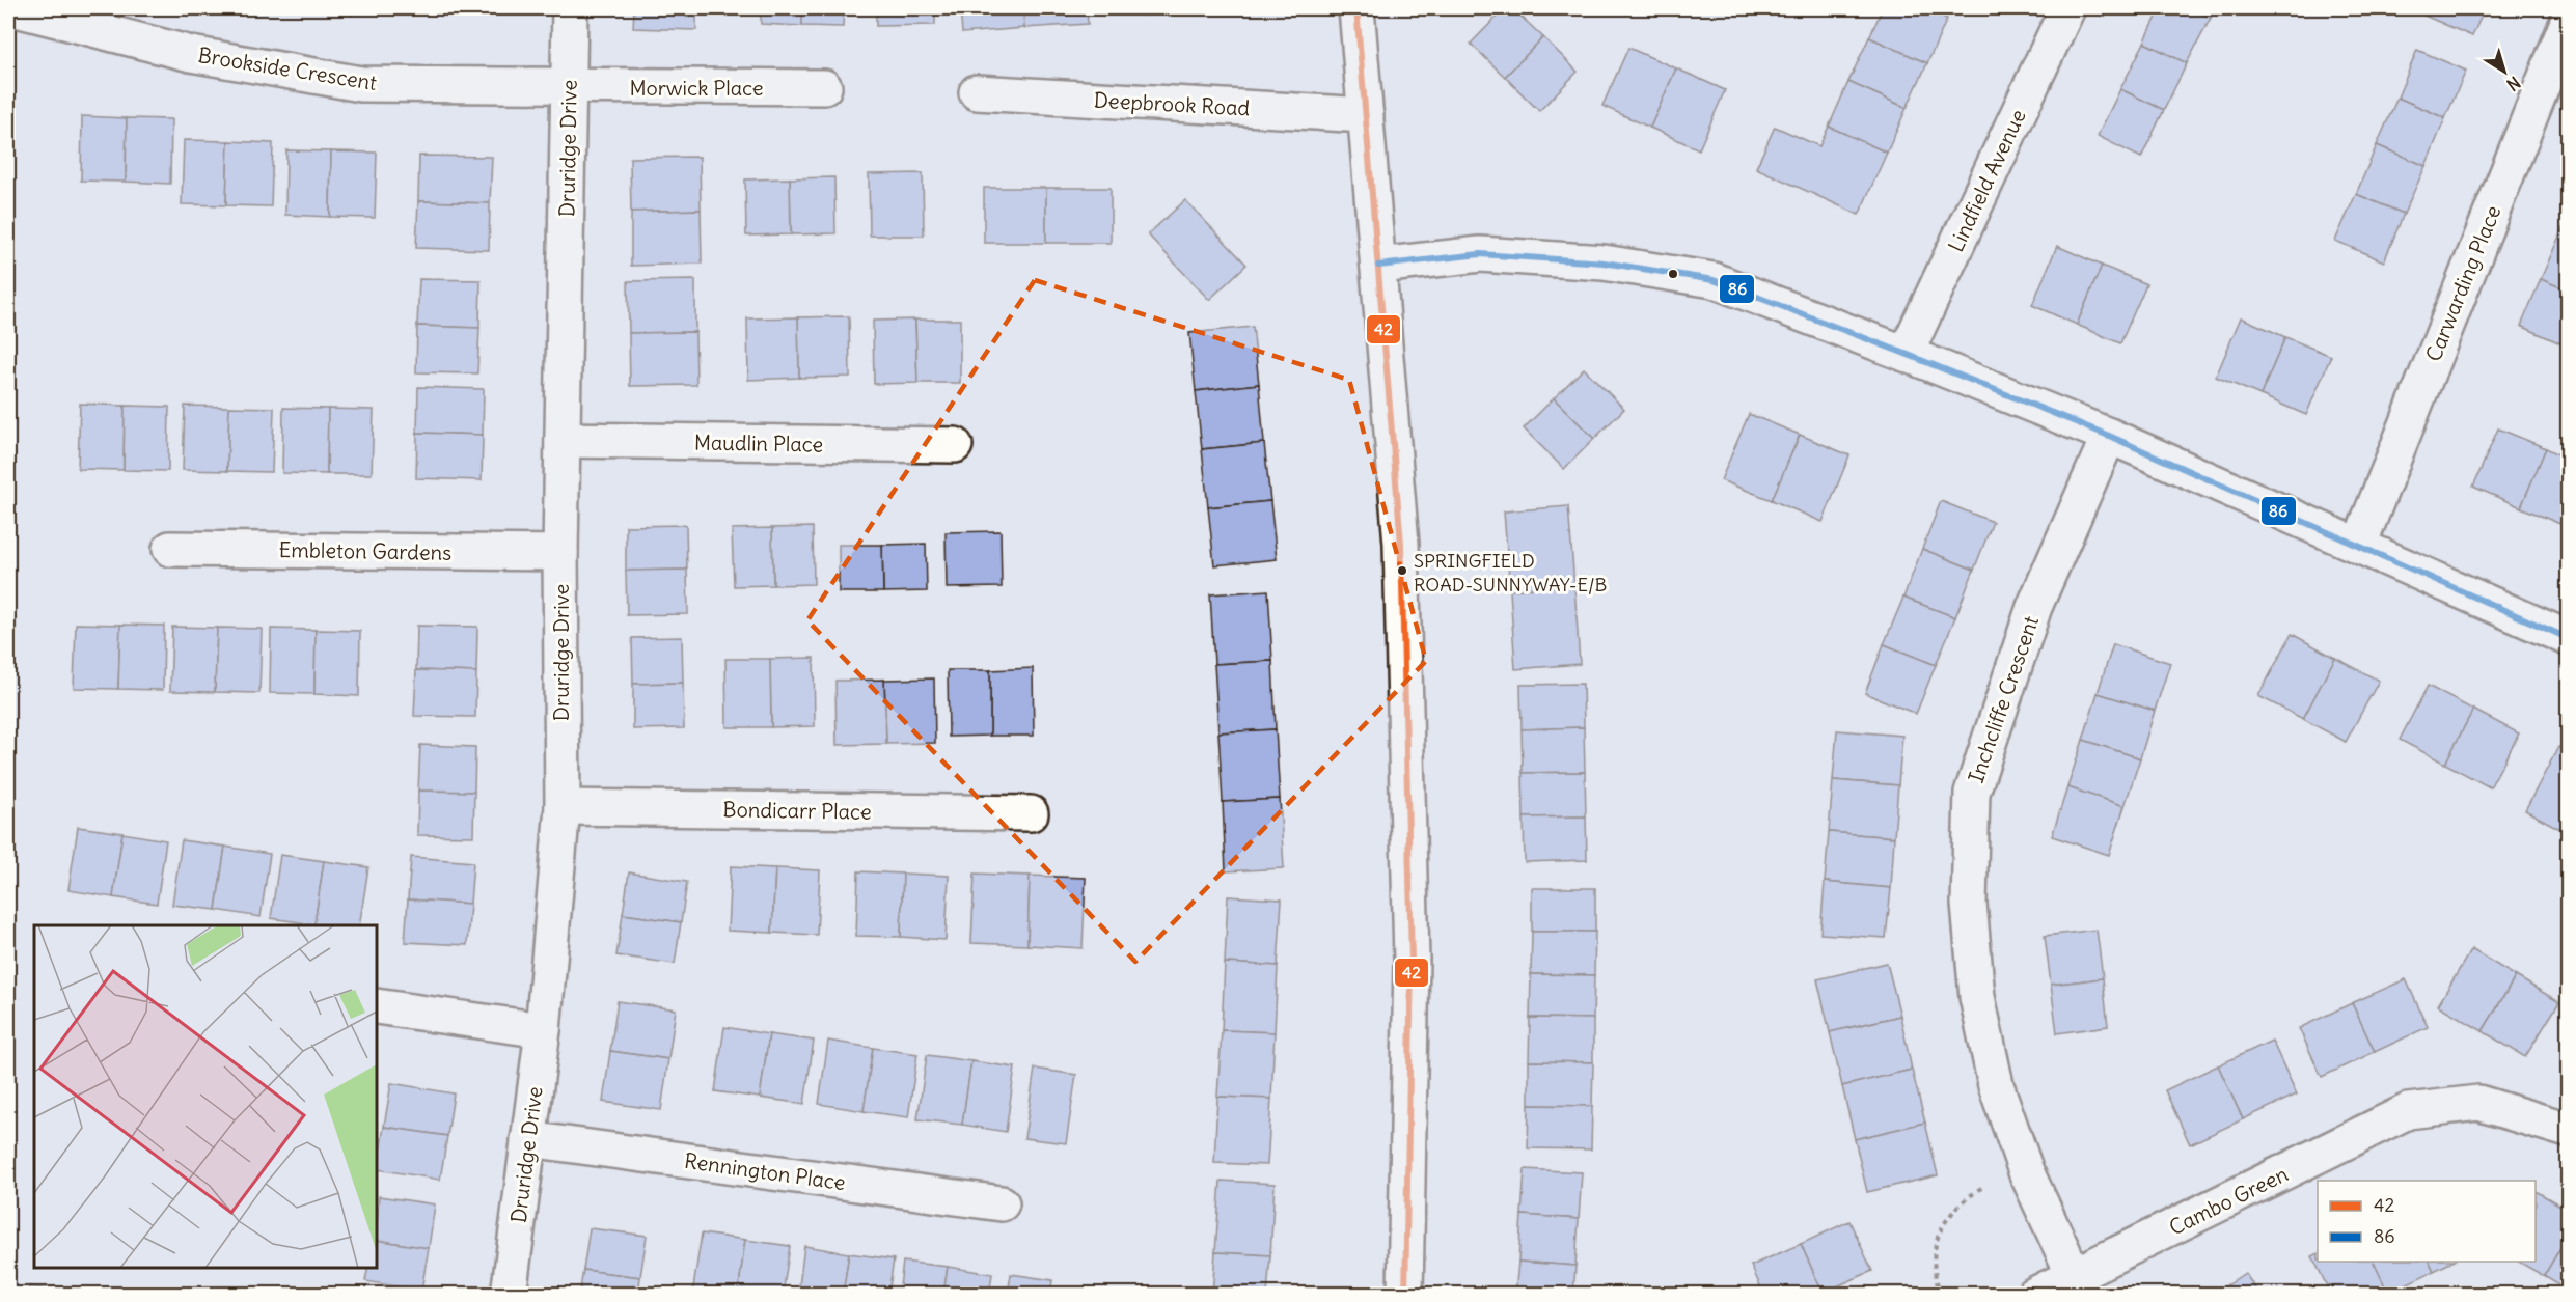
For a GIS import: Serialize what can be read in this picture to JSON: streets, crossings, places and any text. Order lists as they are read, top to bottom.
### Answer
{
  "streets": {
    "street": [
      "Brookside Crescent",
      "Morwick Place",
      "Deepbrook Road",
      "Druridge Drive",
      "Lindfield Avenue",
      "Carwarding Place",
      "Maudlin Place",
      "Embleton Gardens",
      "Inchcliffe Crescent",
      "Bondicarr Place",
      "Rennington Place",
      "Cambo Green"
    ]
  },
  "crossings": [
    ["Brookside Crescent", "Morwick Place"],
    ["Brookside Crescent", "Druridge Drive"],
    ["Morwick Place", "Druridge Drive"],
    ["Druridge Drive", "Maudlin Place"],
    ["Druridge Drive", "Embleton Gardens"],
    ["Druridge Drive", "Bondicarr Place"],
    ["Druridge Drive", "Rennington Place"],
    ["Inchcliffe Crescent", "Cambo Green"]
  ],
  "places": ["SPRINGFIELD ROAD-SUNNYWAY-E/B"],
  "lines": ["transit line 42", "transit line 86"],
  "legend": ["42", "86"],
  "north": "bottom right"
}
